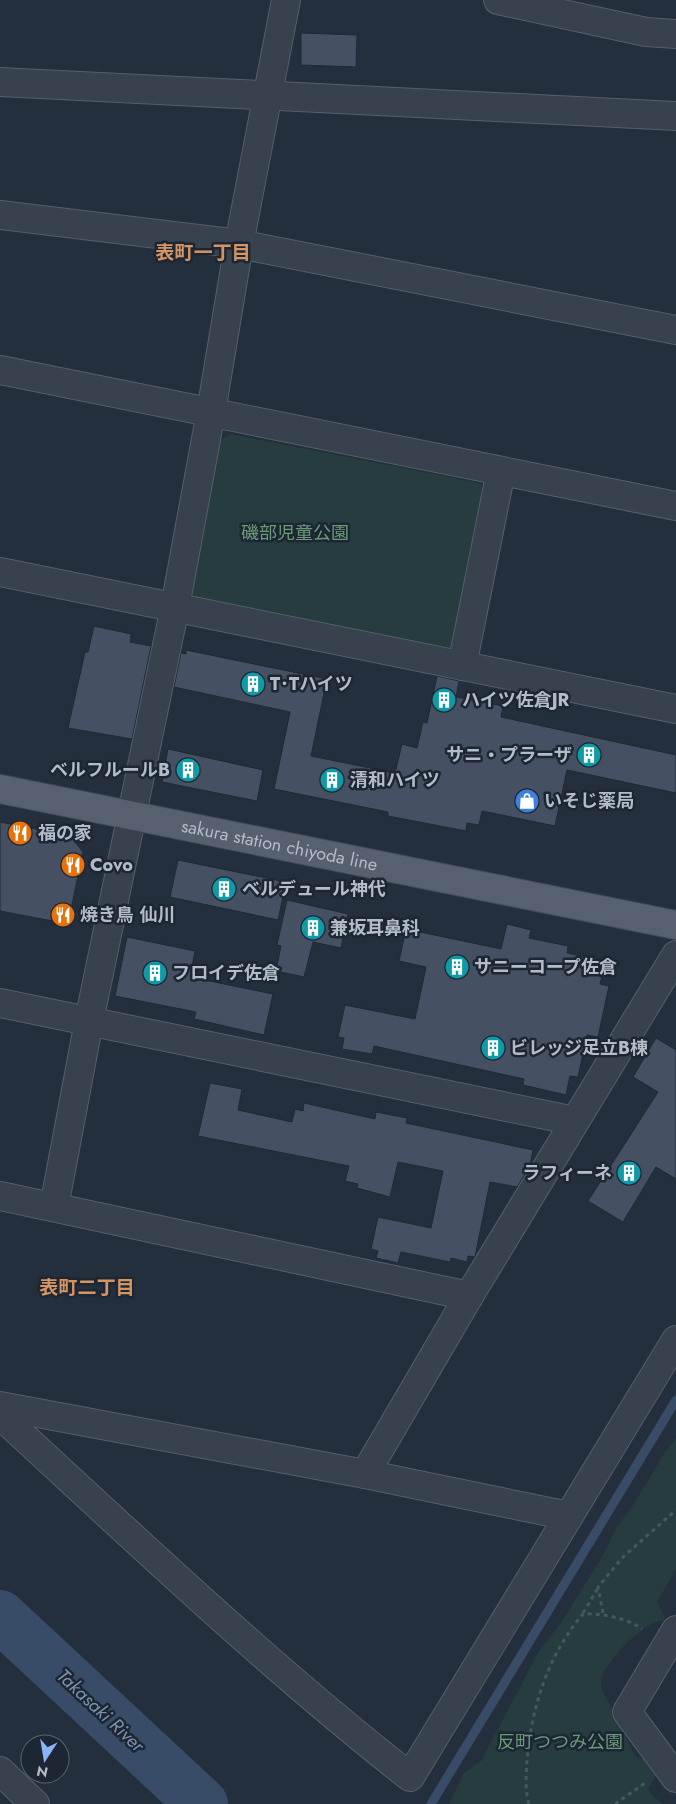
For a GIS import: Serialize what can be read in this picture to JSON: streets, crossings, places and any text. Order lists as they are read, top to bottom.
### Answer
{
  "streets": {
    "main road": ["sakura station chiyoda line"]
  },
  "districts": ["表町一丁目", "表町二丁目"],
  "water": ["Takasaki River"],
  "parks": ["磯部児童公園", "反町つつみ公園"],
  "places": {
    "building": [
      "T･Tハイツ",
      "ハイツ佐倉JR",
      "サニ・プラーザ",
      "ベルフルールB",
      "清和ハイツ",
      "ベルデュール神代",
      "兼坂耳鼻科",
      "サニーコープ佐倉",
      "フロイデ佐倉",
      "ビレッジ足立B棟",
      "ラフィーネ"
    ],
    "shop": ["いそじ薬局"],
    "restaurant": ["福の家", "Covo", "焼き鳥 仙川"]
  },
  "north": "bottom"
}
